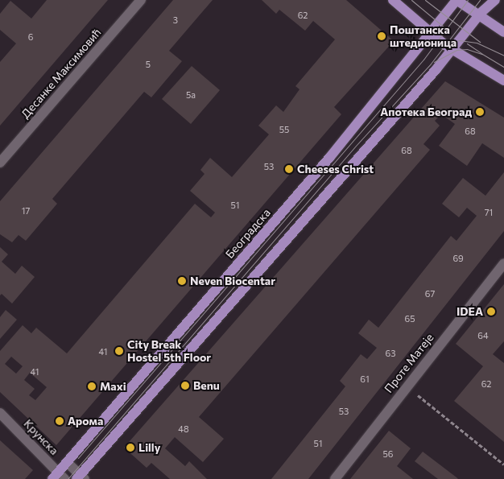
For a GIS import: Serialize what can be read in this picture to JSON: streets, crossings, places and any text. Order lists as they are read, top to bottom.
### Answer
{
  "streets": {
    "main road": ["Београдска"],
    "street": ["Десанке Максимовић", "Проте Матеје", "Крунска"]
  },
  "crossings": [
    ["Београдска", "Крунска"]
  ],
  "places": [
    "Поштанска штедионица",
    "Апотека Београд",
    "Cheeses Christ",
    "Neven Biocentar",
    "IDEA",
    "City Break Hostel 5th Floor",
    "Benu",
    "Maxi",
    "Арома",
    "Lilly"
  ],
  "house_numbers": [
    "62",
    "3",
    "6",
    "5",
    "5a",
    "55",
    "68",
    "68",
    "53",
    "51",
    "17",
    "71",
    "69",
    "67",
    "65",
    "64",
    "41",
    "63",
    "41",
    "61",
    "62",
    "53",
    "48",
    "51",
    "56"
  ]
}
